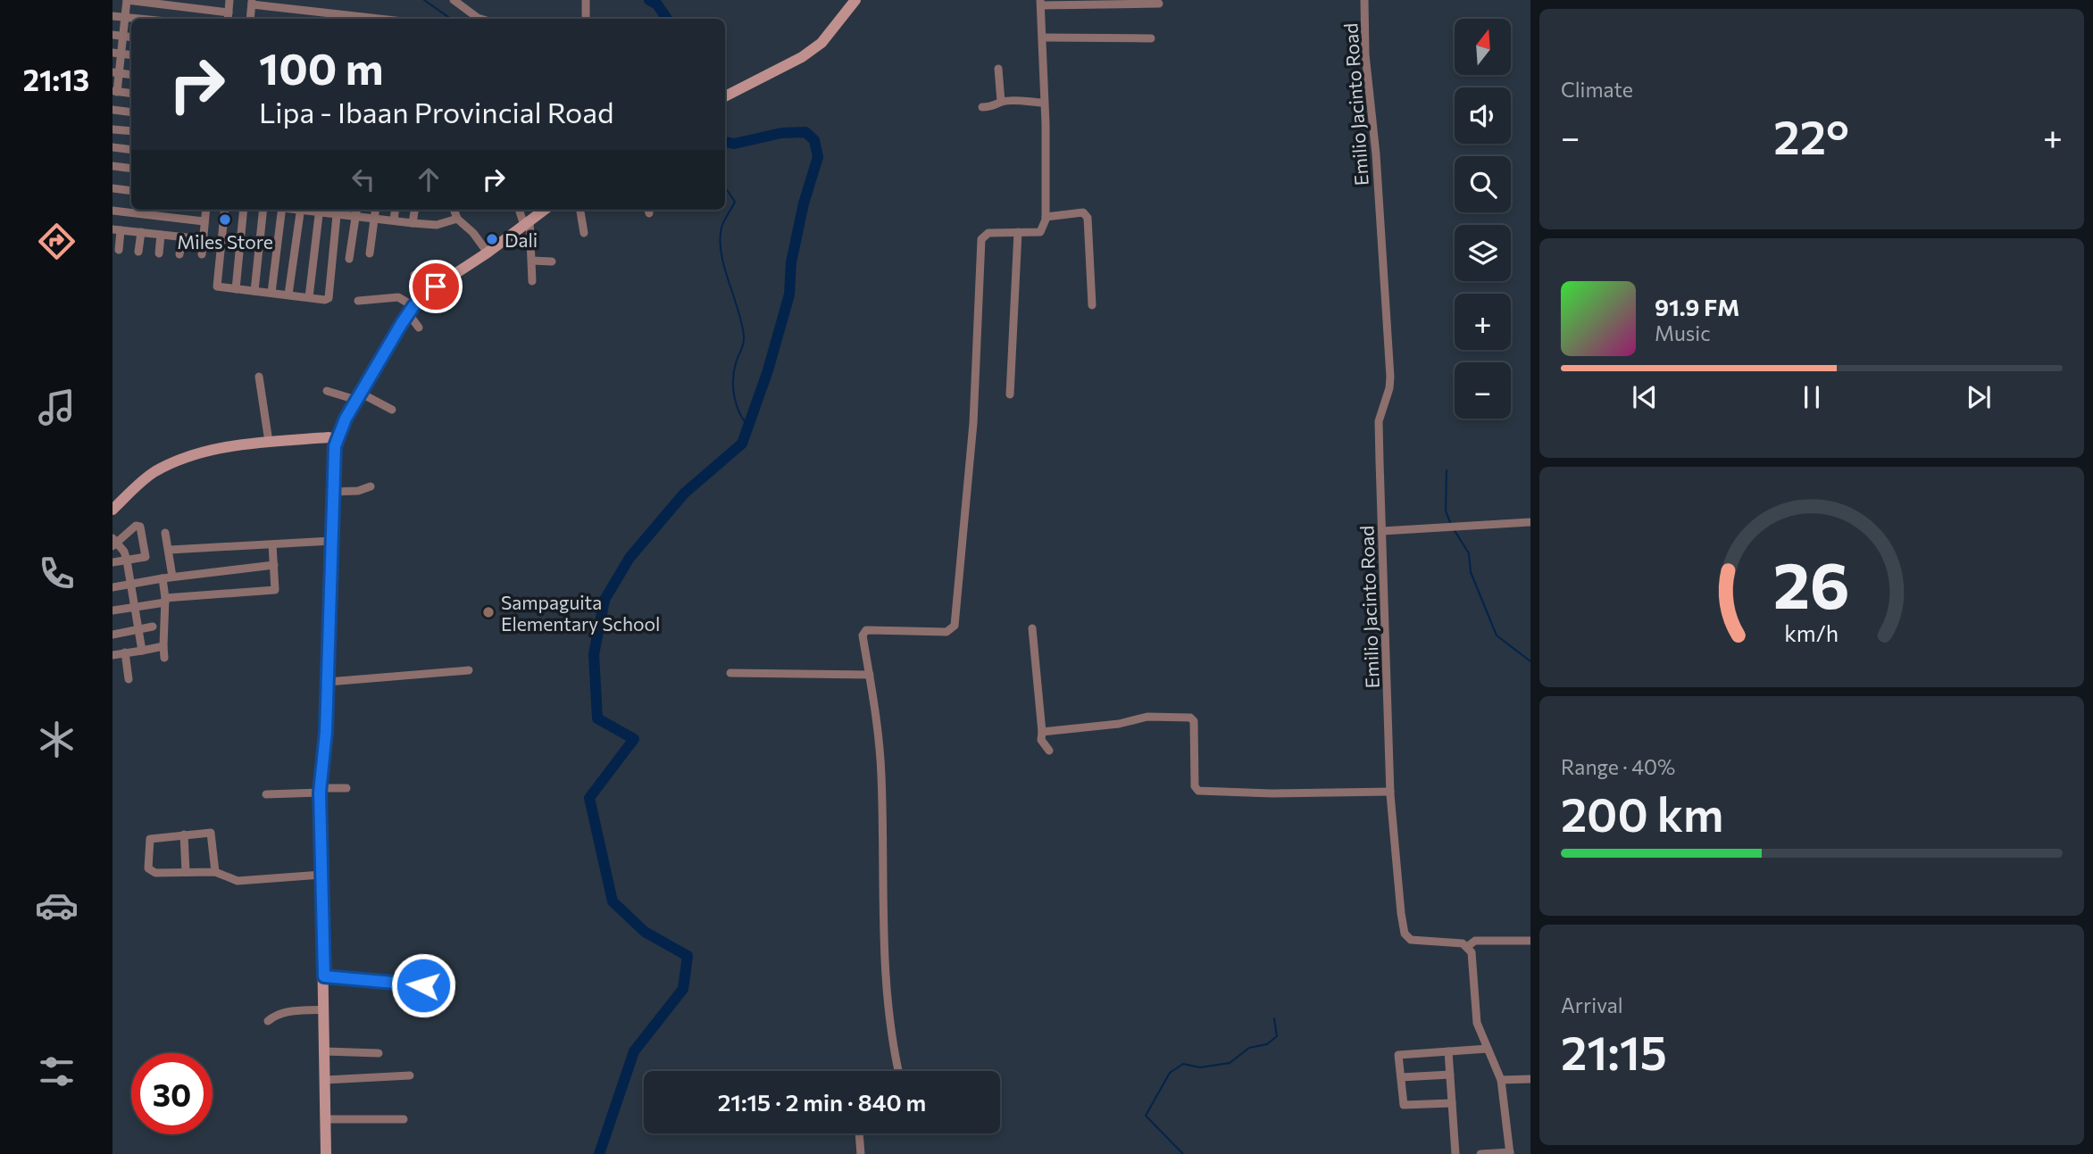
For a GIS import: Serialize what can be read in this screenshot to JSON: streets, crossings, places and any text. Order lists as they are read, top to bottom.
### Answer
{
  "streets": {
    "street": ["Emilio Jacinto Road"]
  },
  "places": ["Miles Store", "Dali", "Sampaguita Elementary School"],
  "north": "top",
  "page": {
    "tabs": "21:13",
    "tile": [
      "Climate",
      ["Range · 40%", "200 km"],
      ["Arrival", "21:15"]
    ],
    "map_buttons": ["+", "−"],
    "turn": ["100 m", "Lipa - Ibaan Provincial Road"],
    "heat": ["−", "22°", "+"],
    "song": ["91.9 FM", "Music"],
    "limit": "30",
    "trip": "21:15 · 2 min · 840 m",
    "gauge": ["26", "km/h"]
  }
}
